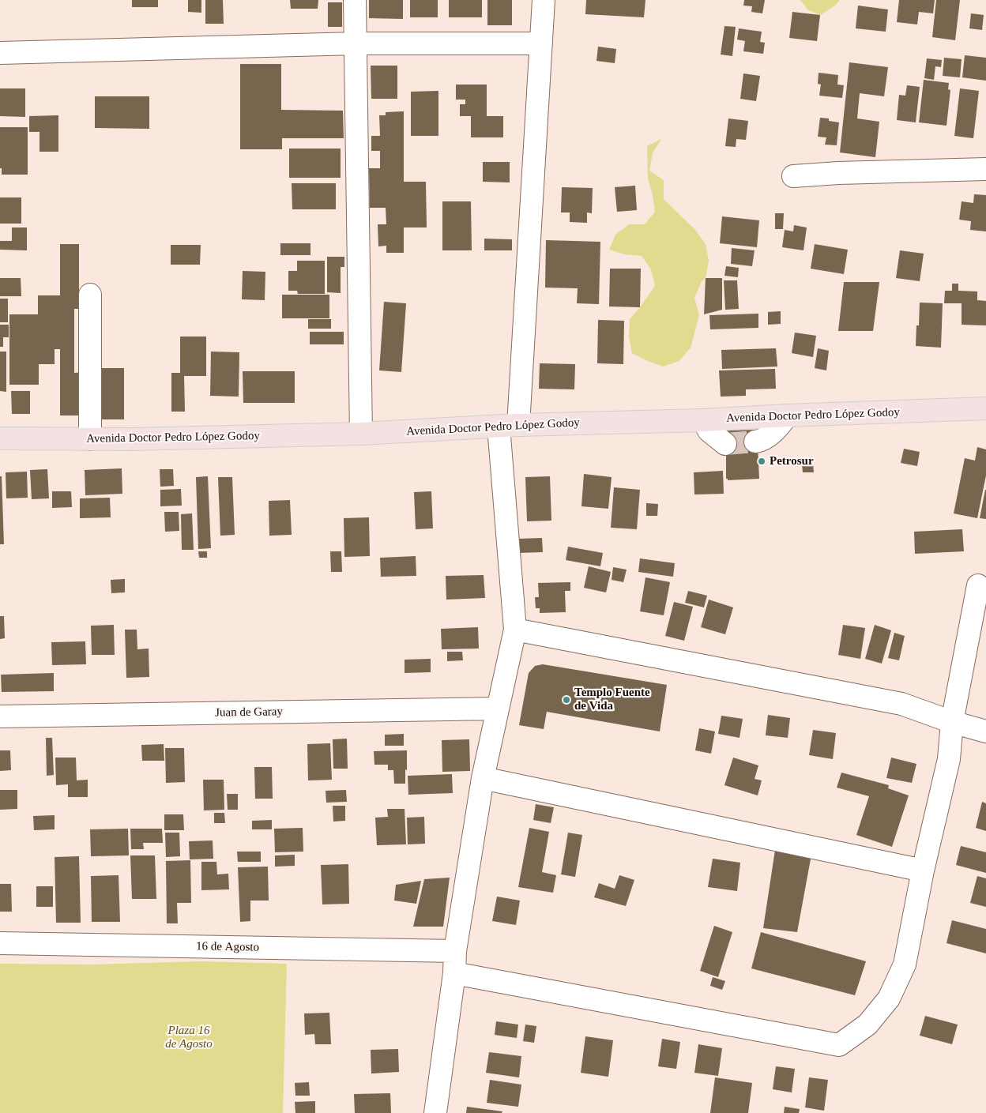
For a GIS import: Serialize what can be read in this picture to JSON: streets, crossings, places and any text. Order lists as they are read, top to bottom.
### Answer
{
  "streets": {
    "main road": ["Avenida Doctor Pedro López Godoy"],
    "street": ["Juan de Garay", "16 de Agosto"]
  },
  "parks": ["Plaza 16 de Agosto"],
  "places": ["Petrosur", "Templo Fuente de Vida"]
}
